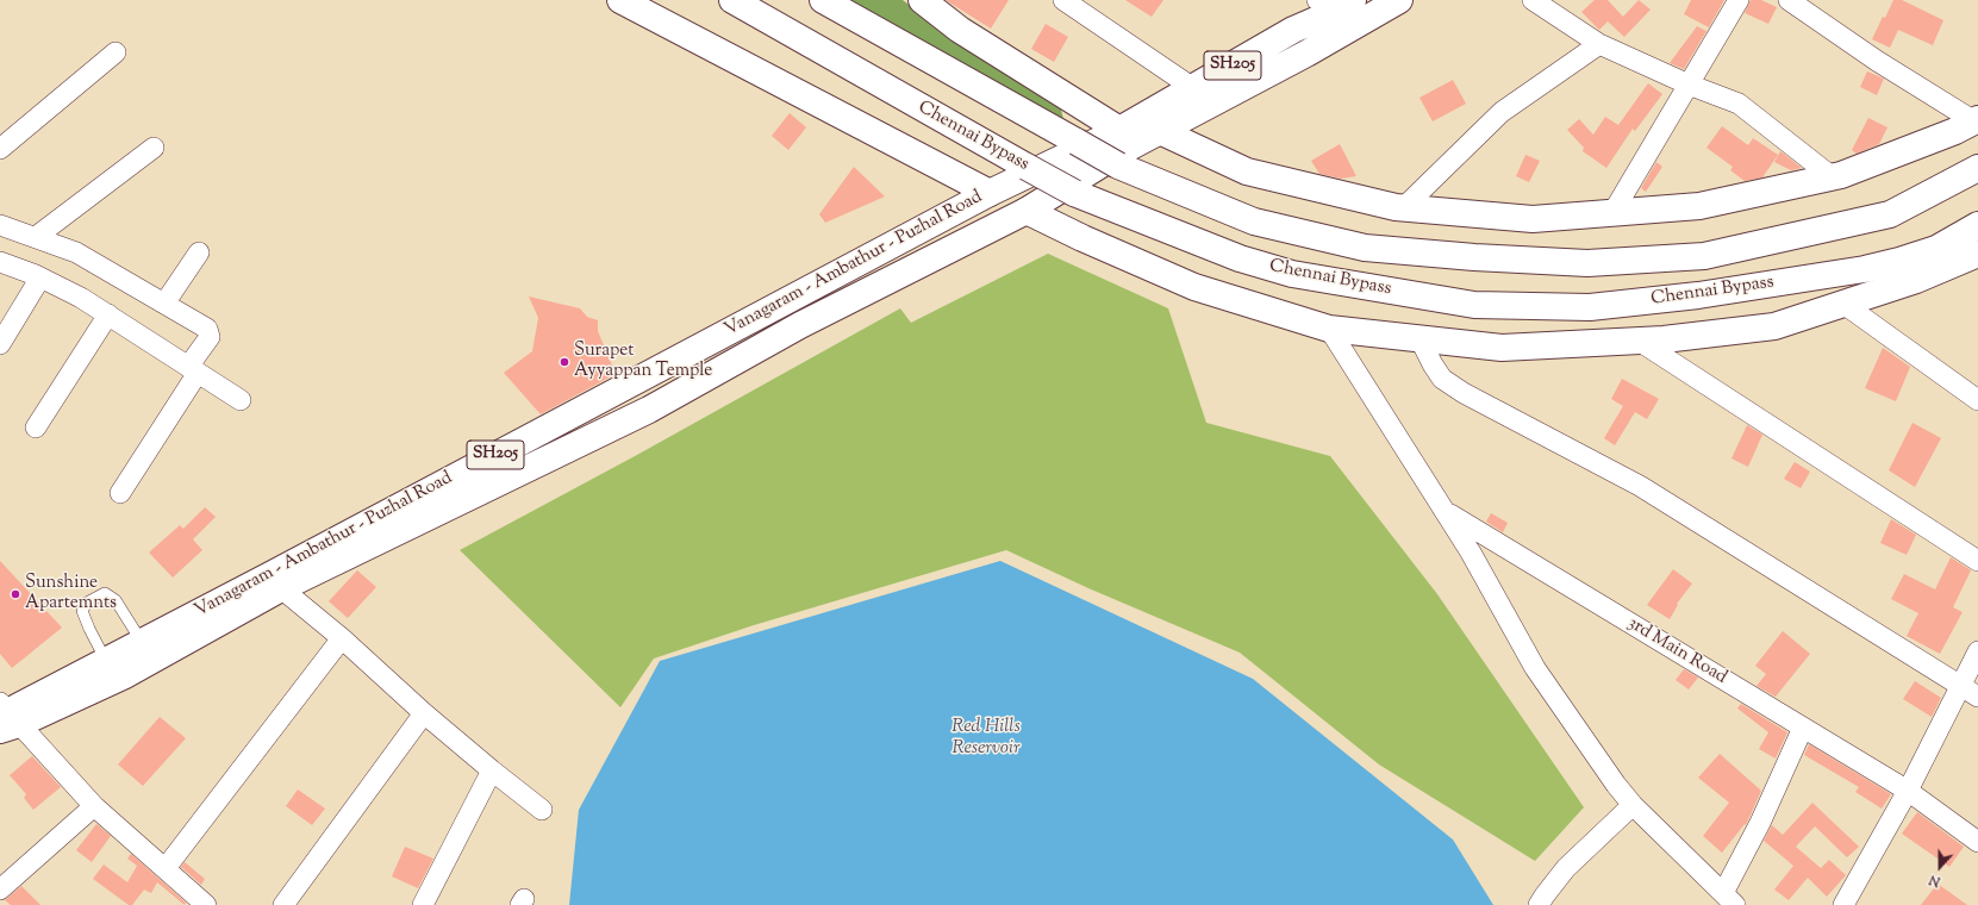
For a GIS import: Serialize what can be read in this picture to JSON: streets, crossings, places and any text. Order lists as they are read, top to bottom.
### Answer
{
  "streets": {
    "main road": ["SH205", "Chennai Bypass", "Vanagaram - Ambathur - Puzhal Road"],
    "street": ["3rd Main Road"]
  },
  "water": ["Red Hills Reservoir"],
  "places": ["Surapet Ayyappan Temple", "Sunshine Apartemnts"],
  "north": "bottom"
}
